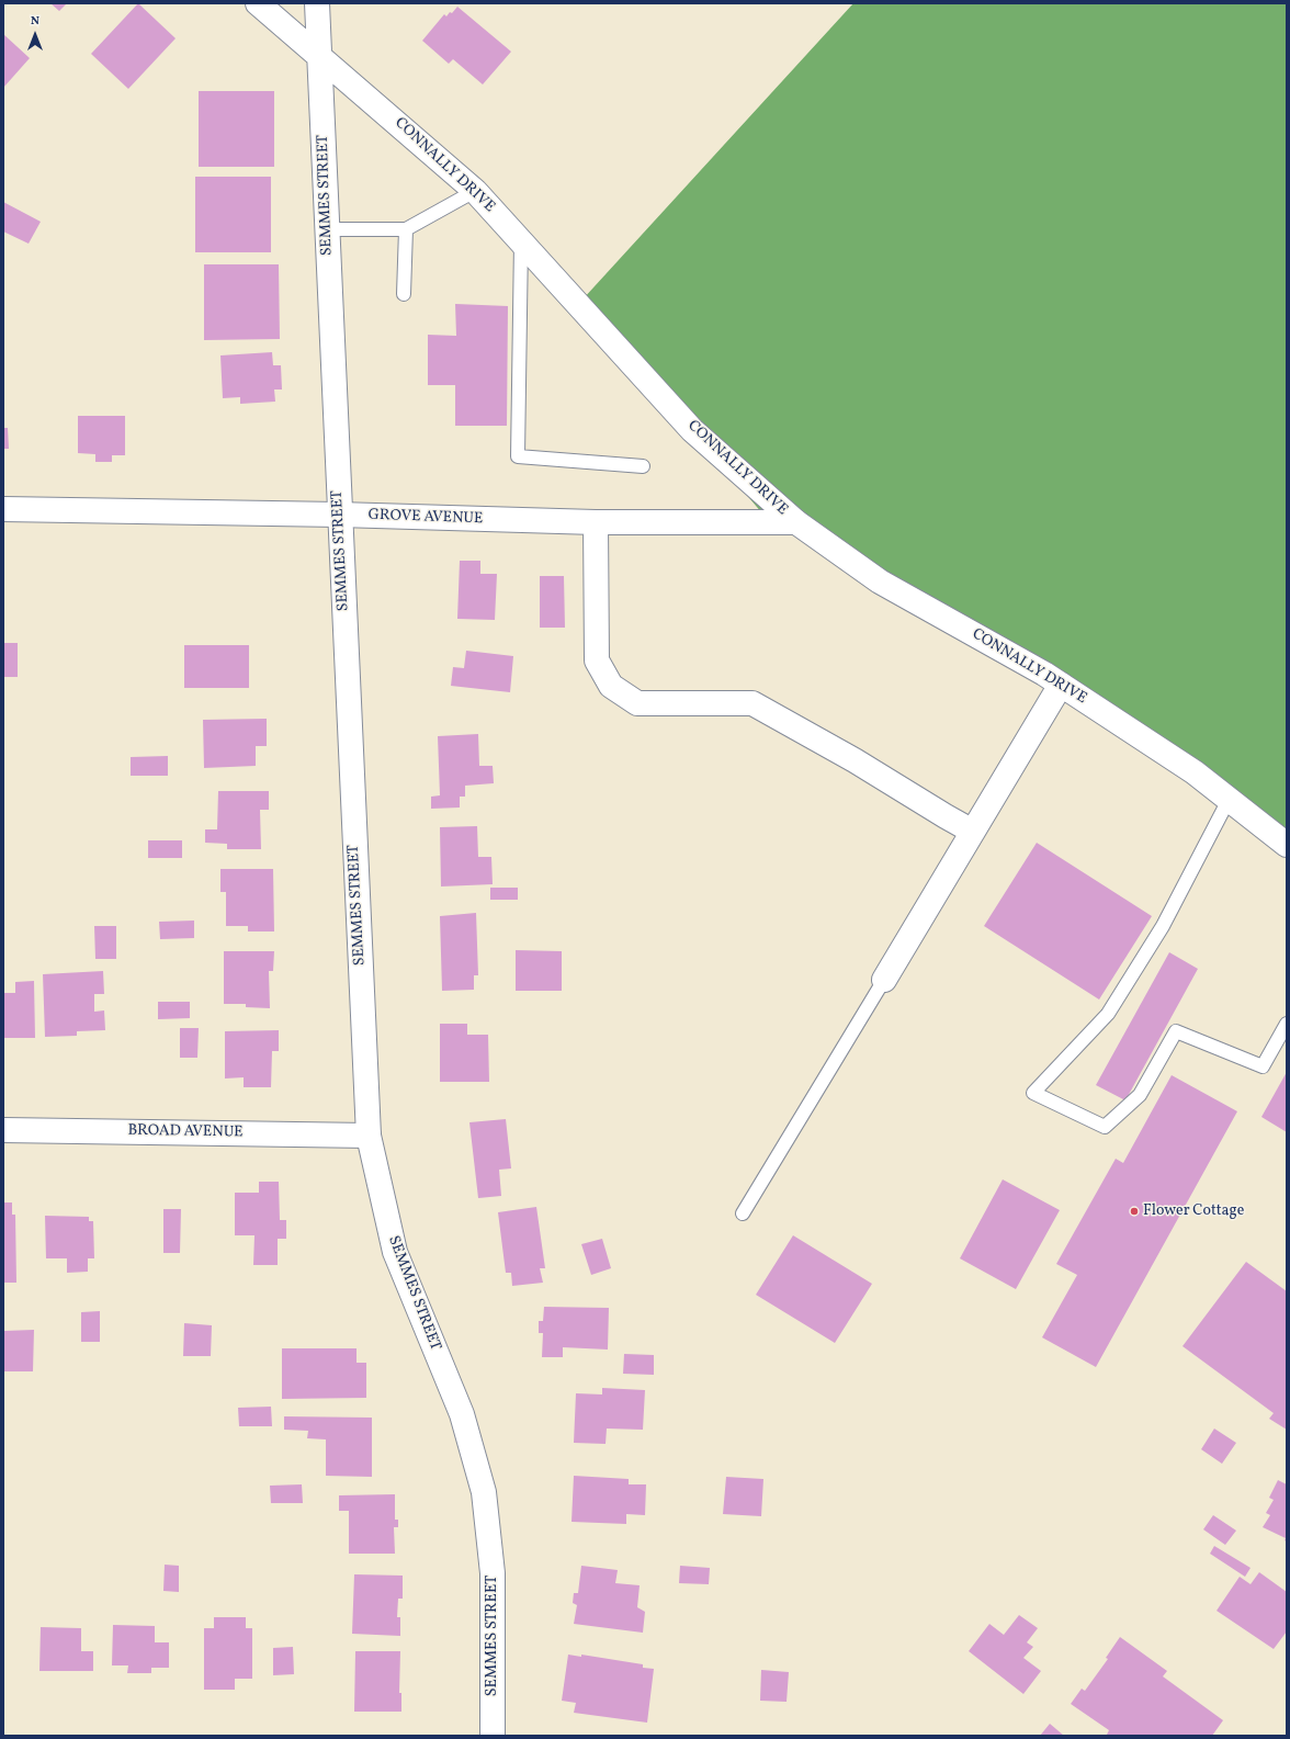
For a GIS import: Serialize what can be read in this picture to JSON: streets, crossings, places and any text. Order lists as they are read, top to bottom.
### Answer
{
  "streets": {
    "street": [
      "CONNALLY DRIVE",
      "SEMMES STREET",
      "GROVE AVENUE",
      "BROAD AVENUE"
    ]
  },
  "crossings": [
    ["CONNALLY DRIVE", "SEMMES STREET"],
    ["CONNALLY DRIVE", "GROVE AVENUE"],
    ["SEMMES STREET", "GROVE AVENUE"],
    ["SEMMES STREET", "BROAD AVENUE"]
  ],
  "places": ["Flower Cottage"],
  "north": "top"
}
